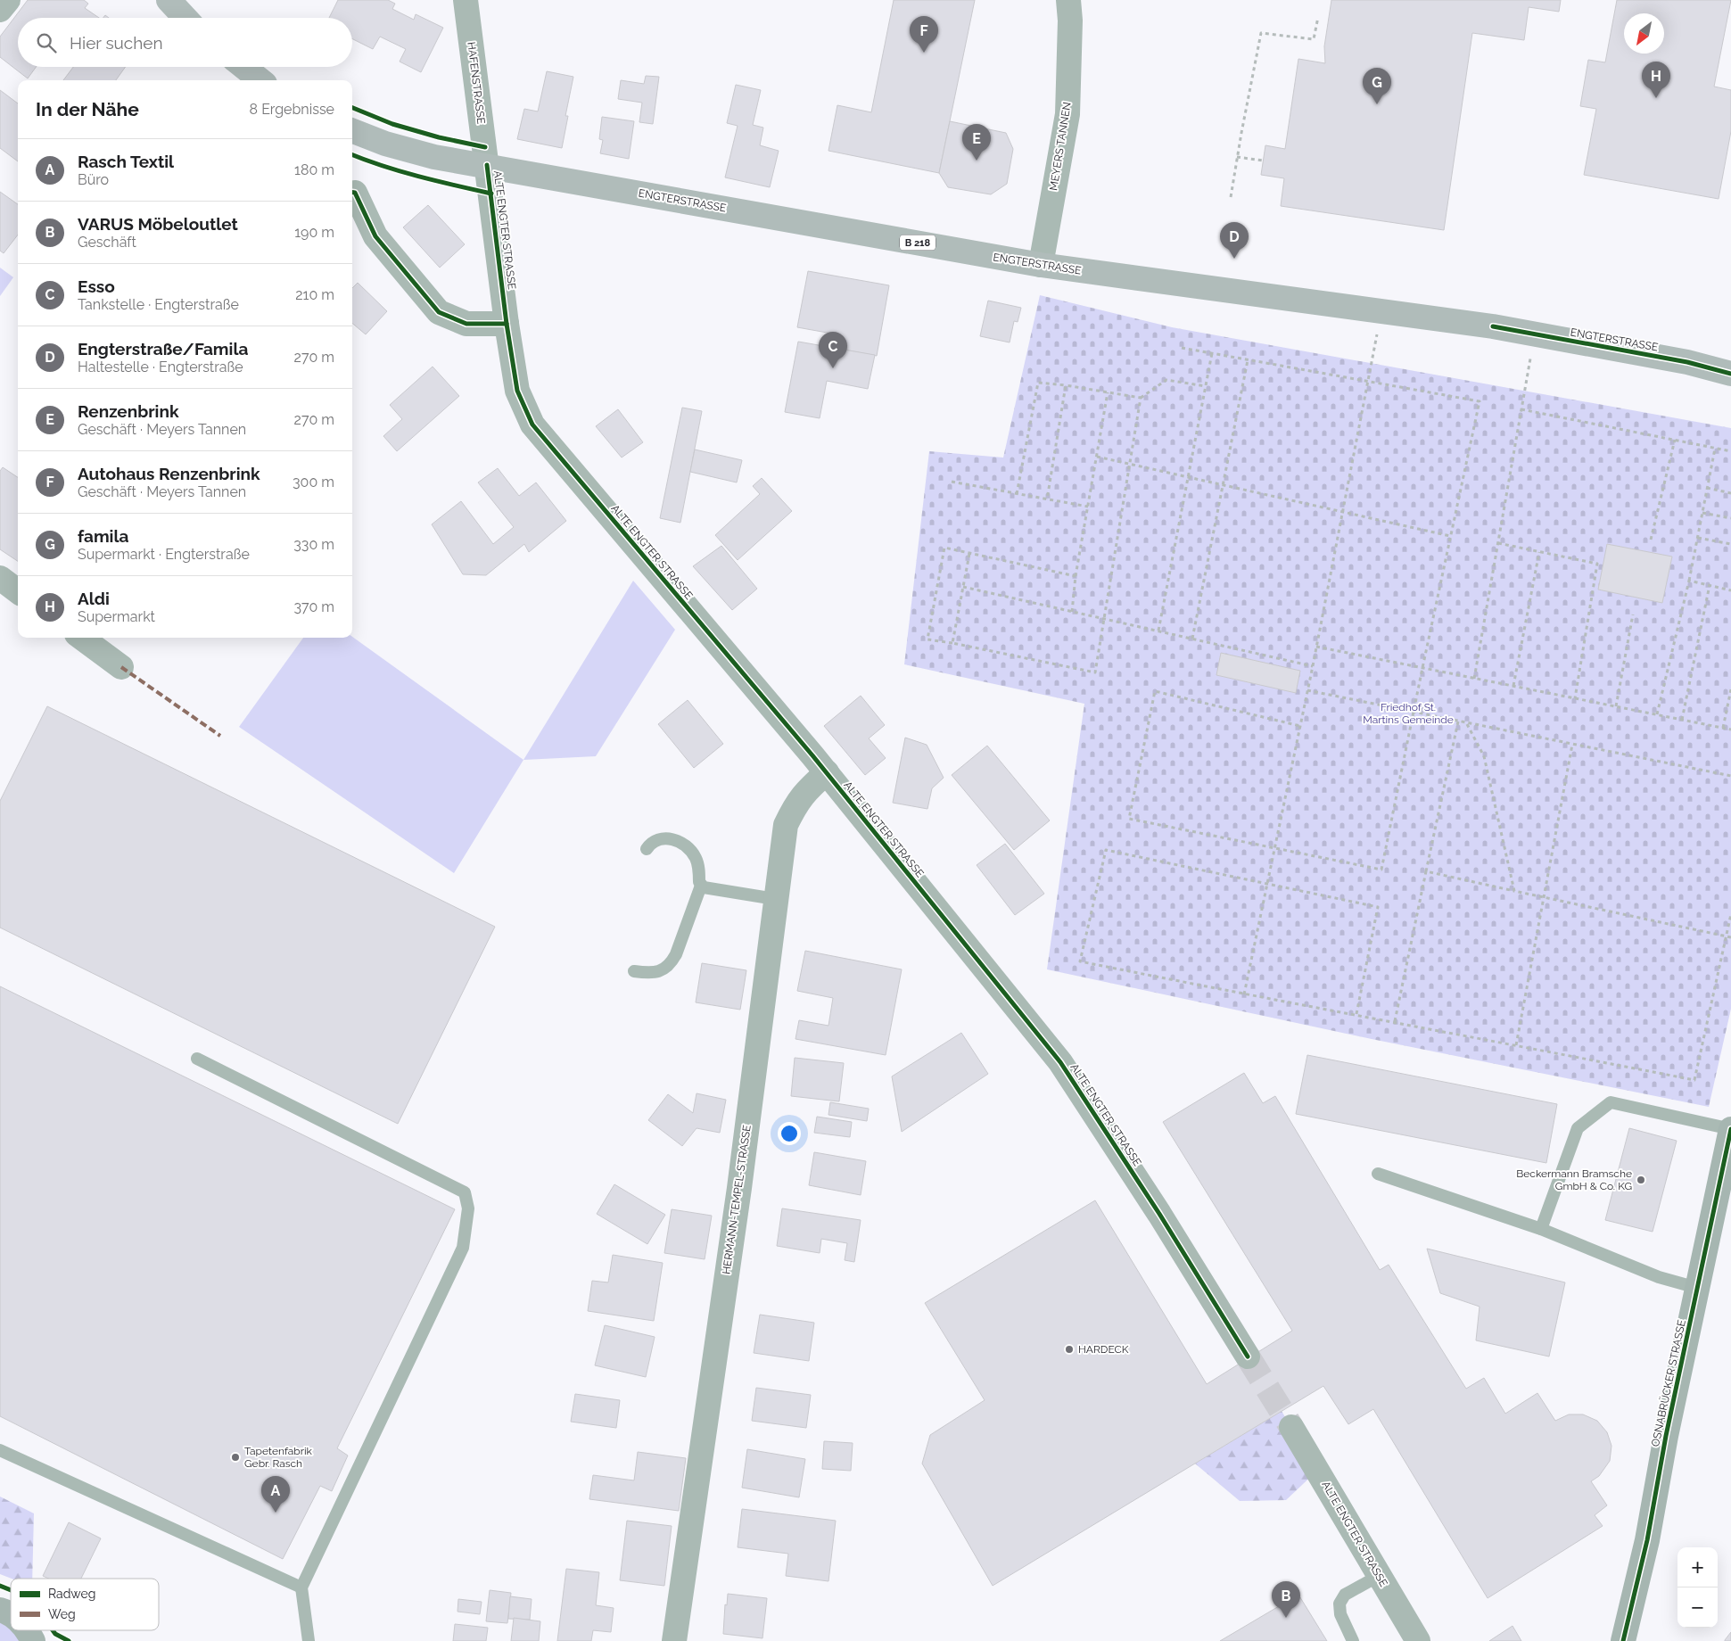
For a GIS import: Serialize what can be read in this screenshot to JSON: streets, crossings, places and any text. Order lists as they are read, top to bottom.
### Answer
{
  "streets": {
    "main road": ["ENGTERSTRASSE", "B 218", "OSNABRÜCKER STRASSE"],
    "street": [
      "HAFENSTRASSE",
      "MEYERS TANNEN",
      "ALTE ENGTER STRASSE",
      "HERMANN-TEMPEL-STRASSE"
    ]
  },
  "crossings": [
    ["HAFENSTRASSE", "ENGTERSTRASSE"],
    ["HAFENSTRASSE", "ALTE ENGTER STRASSE"],
    ["MEYERS TANNEN", "ENGTERSTRASSE"],
    ["ENGTERSTRASSE", "ALTE ENGTER STRASSE"],
    ["ALTE ENGTER STRASSE", "HERMANN-TEMPEL-STRASSE"]
  ],
  "parks": ["Friedhof St. Martins Gemeinde"],
  "places": ["Beckermann Bramsche GmbH & Co. KG", "HARDECK", "Tapetenfabrik Gebr. Rasch"],
  "legend": ["Radweg", "Weg"],
  "north": "bottom left",
  "page": {
    "pins": [
      "F",
      "H",
      "G",
      "E",
      "D",
      "C",
      "A",
      "B"
    ],
    "search": "Hier suchen",
    "heading": ["In der Nähe", "8 Ergebnisse"],
    "list": [
      {
        "mark": "A",
        "name": "Rasch Textil",
        "note": "Büro",
        "value": "180 m"
      },
      {
        "mark": "B",
        "name": "VARUS Möbeloutlet",
        "note": "Geschäft",
        "value": "190 m"
      },
      {
        "mark": "C",
        "name": "Esso",
        "note": "Tankstelle · Engterstraße",
        "value": "210 m"
      },
      {
        "mark": "D",
        "name": "Engterstraße/Famila",
        "note": "Haltestelle · Engterstraße",
        "value": "270 m"
      },
      {
        "mark": "E",
        "name": "Renzenbrink",
        "note": "Geschäft · Meyers Tannen",
        "value": "270 m"
      },
      {
        "mark": "F",
        "name": "Autohaus Renzenbrink",
        "note": "Geschäft · Meyers Tannen",
        "value": "300 m"
      },
      {
        "mark": "G",
        "name": "famila",
        "note": "Supermarkt · Engterstraße",
        "value": "330 m"
      },
      {
        "mark": "H",
        "name": "Aldi",
        "note": "Supermarkt",
        "value": "370 m"
      }
    ],
    "map_buttons": ["+", "−"]
  }
}
